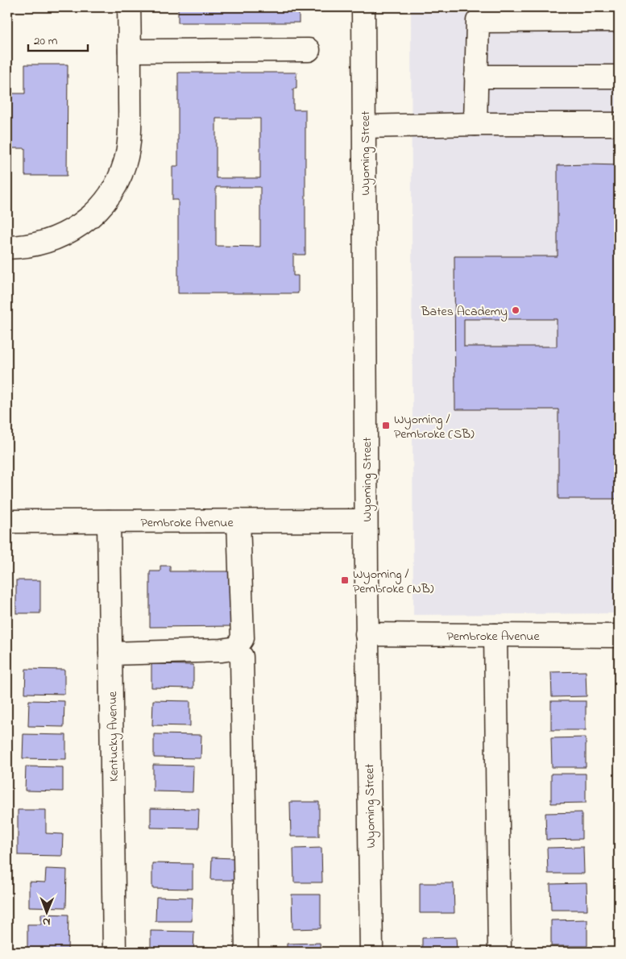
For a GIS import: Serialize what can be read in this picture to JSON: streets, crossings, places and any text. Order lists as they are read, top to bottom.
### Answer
{
  "streets": {
    "street": ["Wyoming Street", "Pembroke Avenue", "Kentucky Avenue"]
  },
  "crossings": [
    ["Wyoming Street", "Pembroke Avenue"],
    ["Pembroke Avenue", "Kentucky Avenue"]
  ],
  "places": {
    "other": ["Bates Academy"],
    "transit": ["Wyoming / Pembroke (SB)", "Wyoming / Pembroke (NB)"]
  },
  "scale_bar": "20 m",
  "north": "bottom"
}
